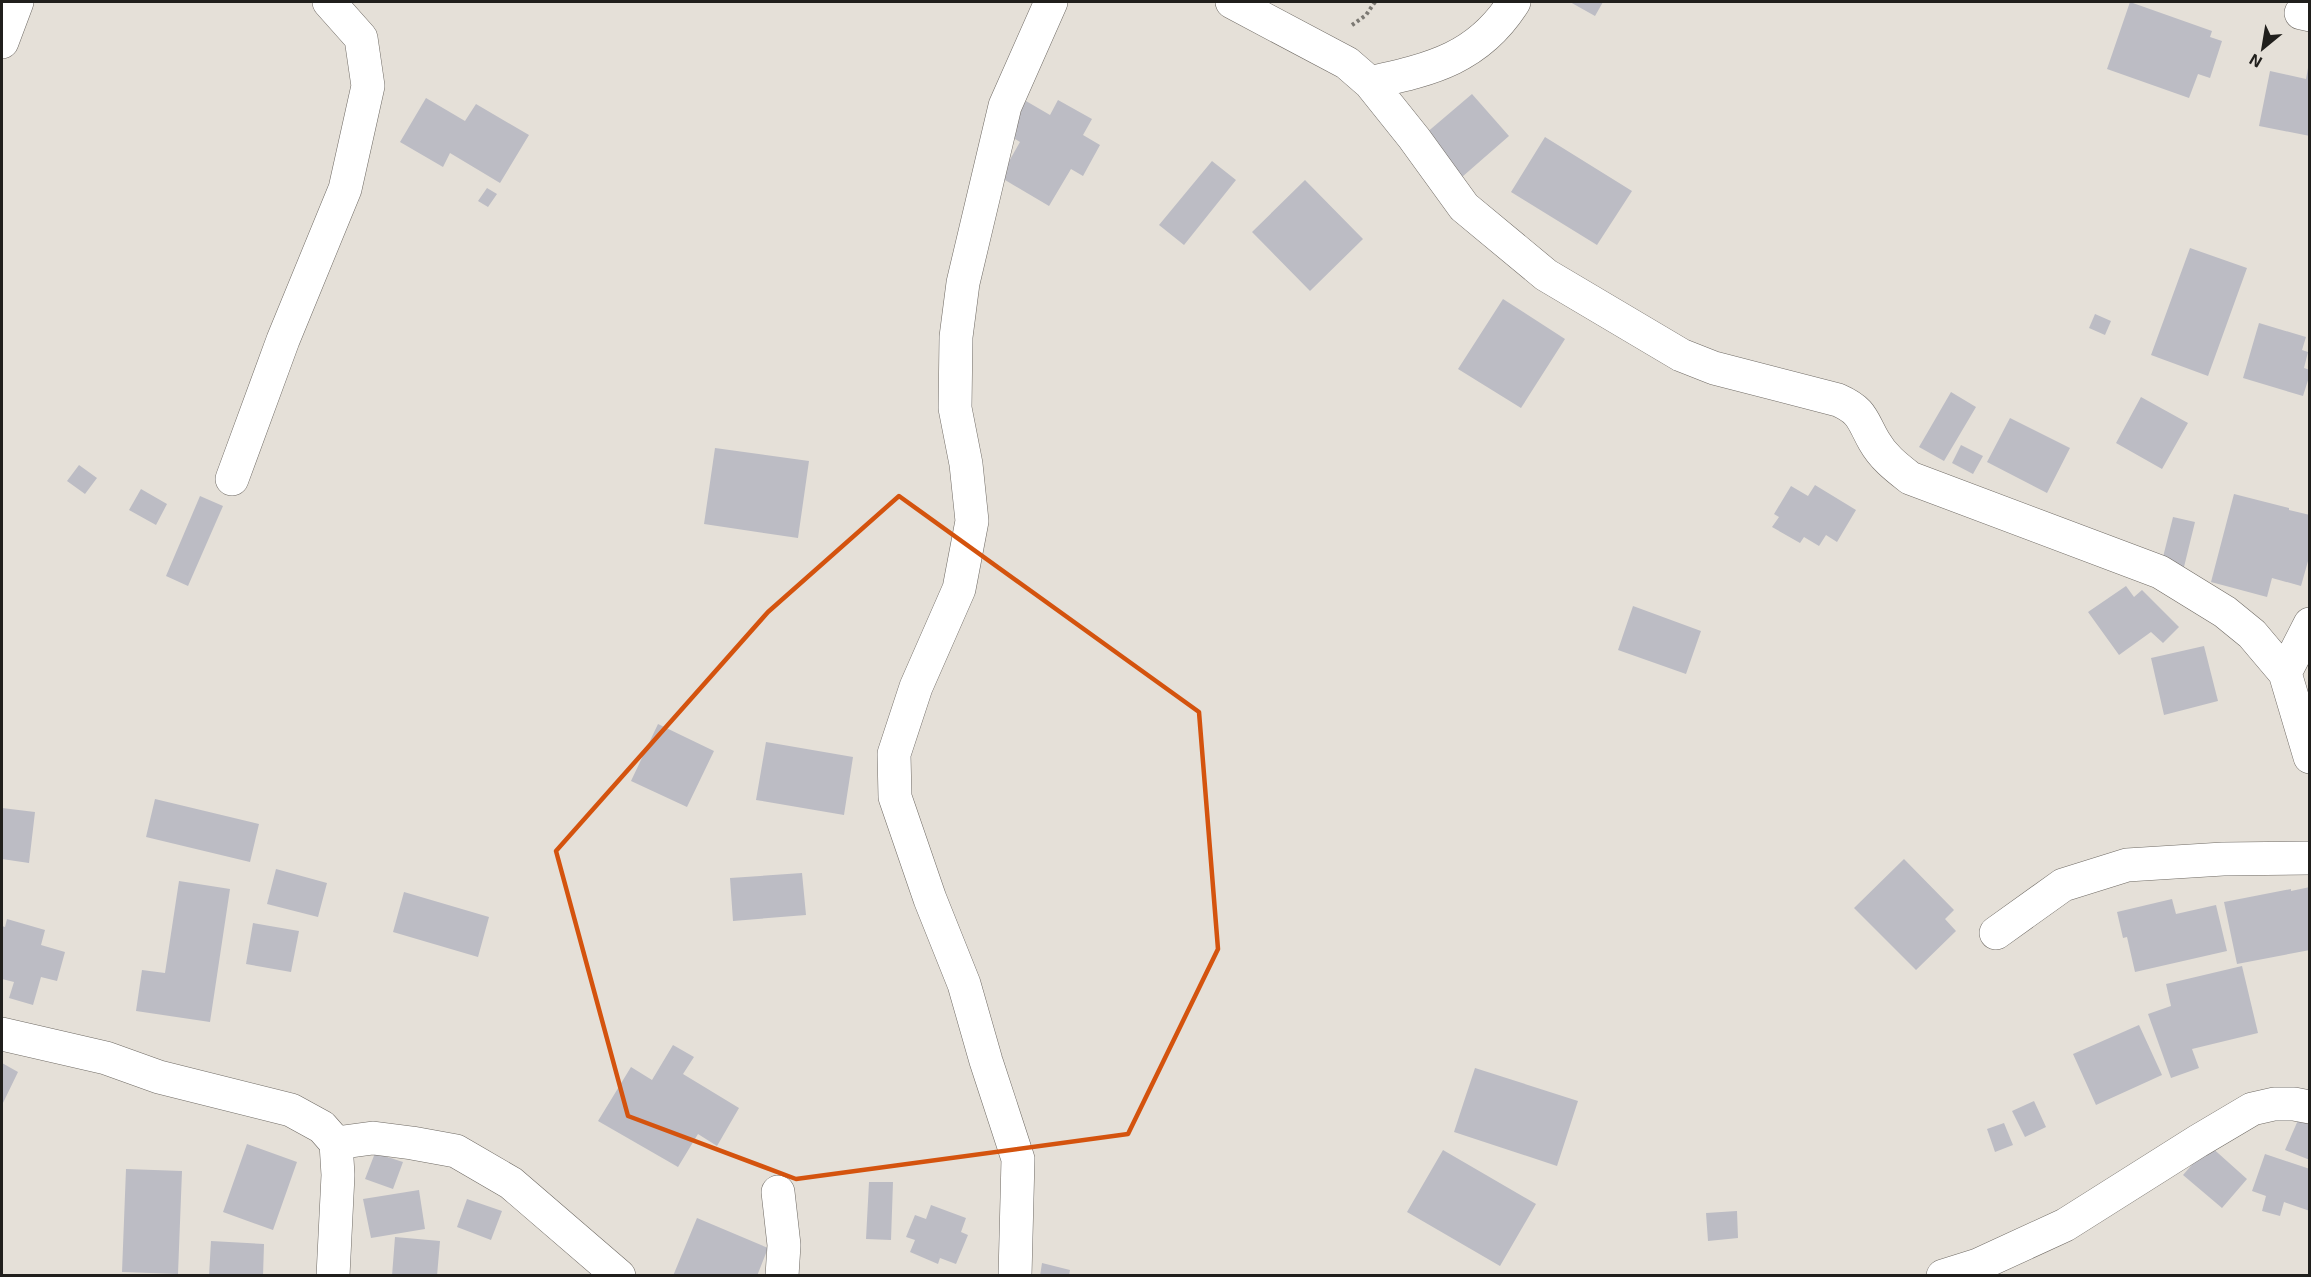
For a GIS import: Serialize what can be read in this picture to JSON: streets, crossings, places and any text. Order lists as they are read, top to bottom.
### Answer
{
  "north": "bottom left"
}
